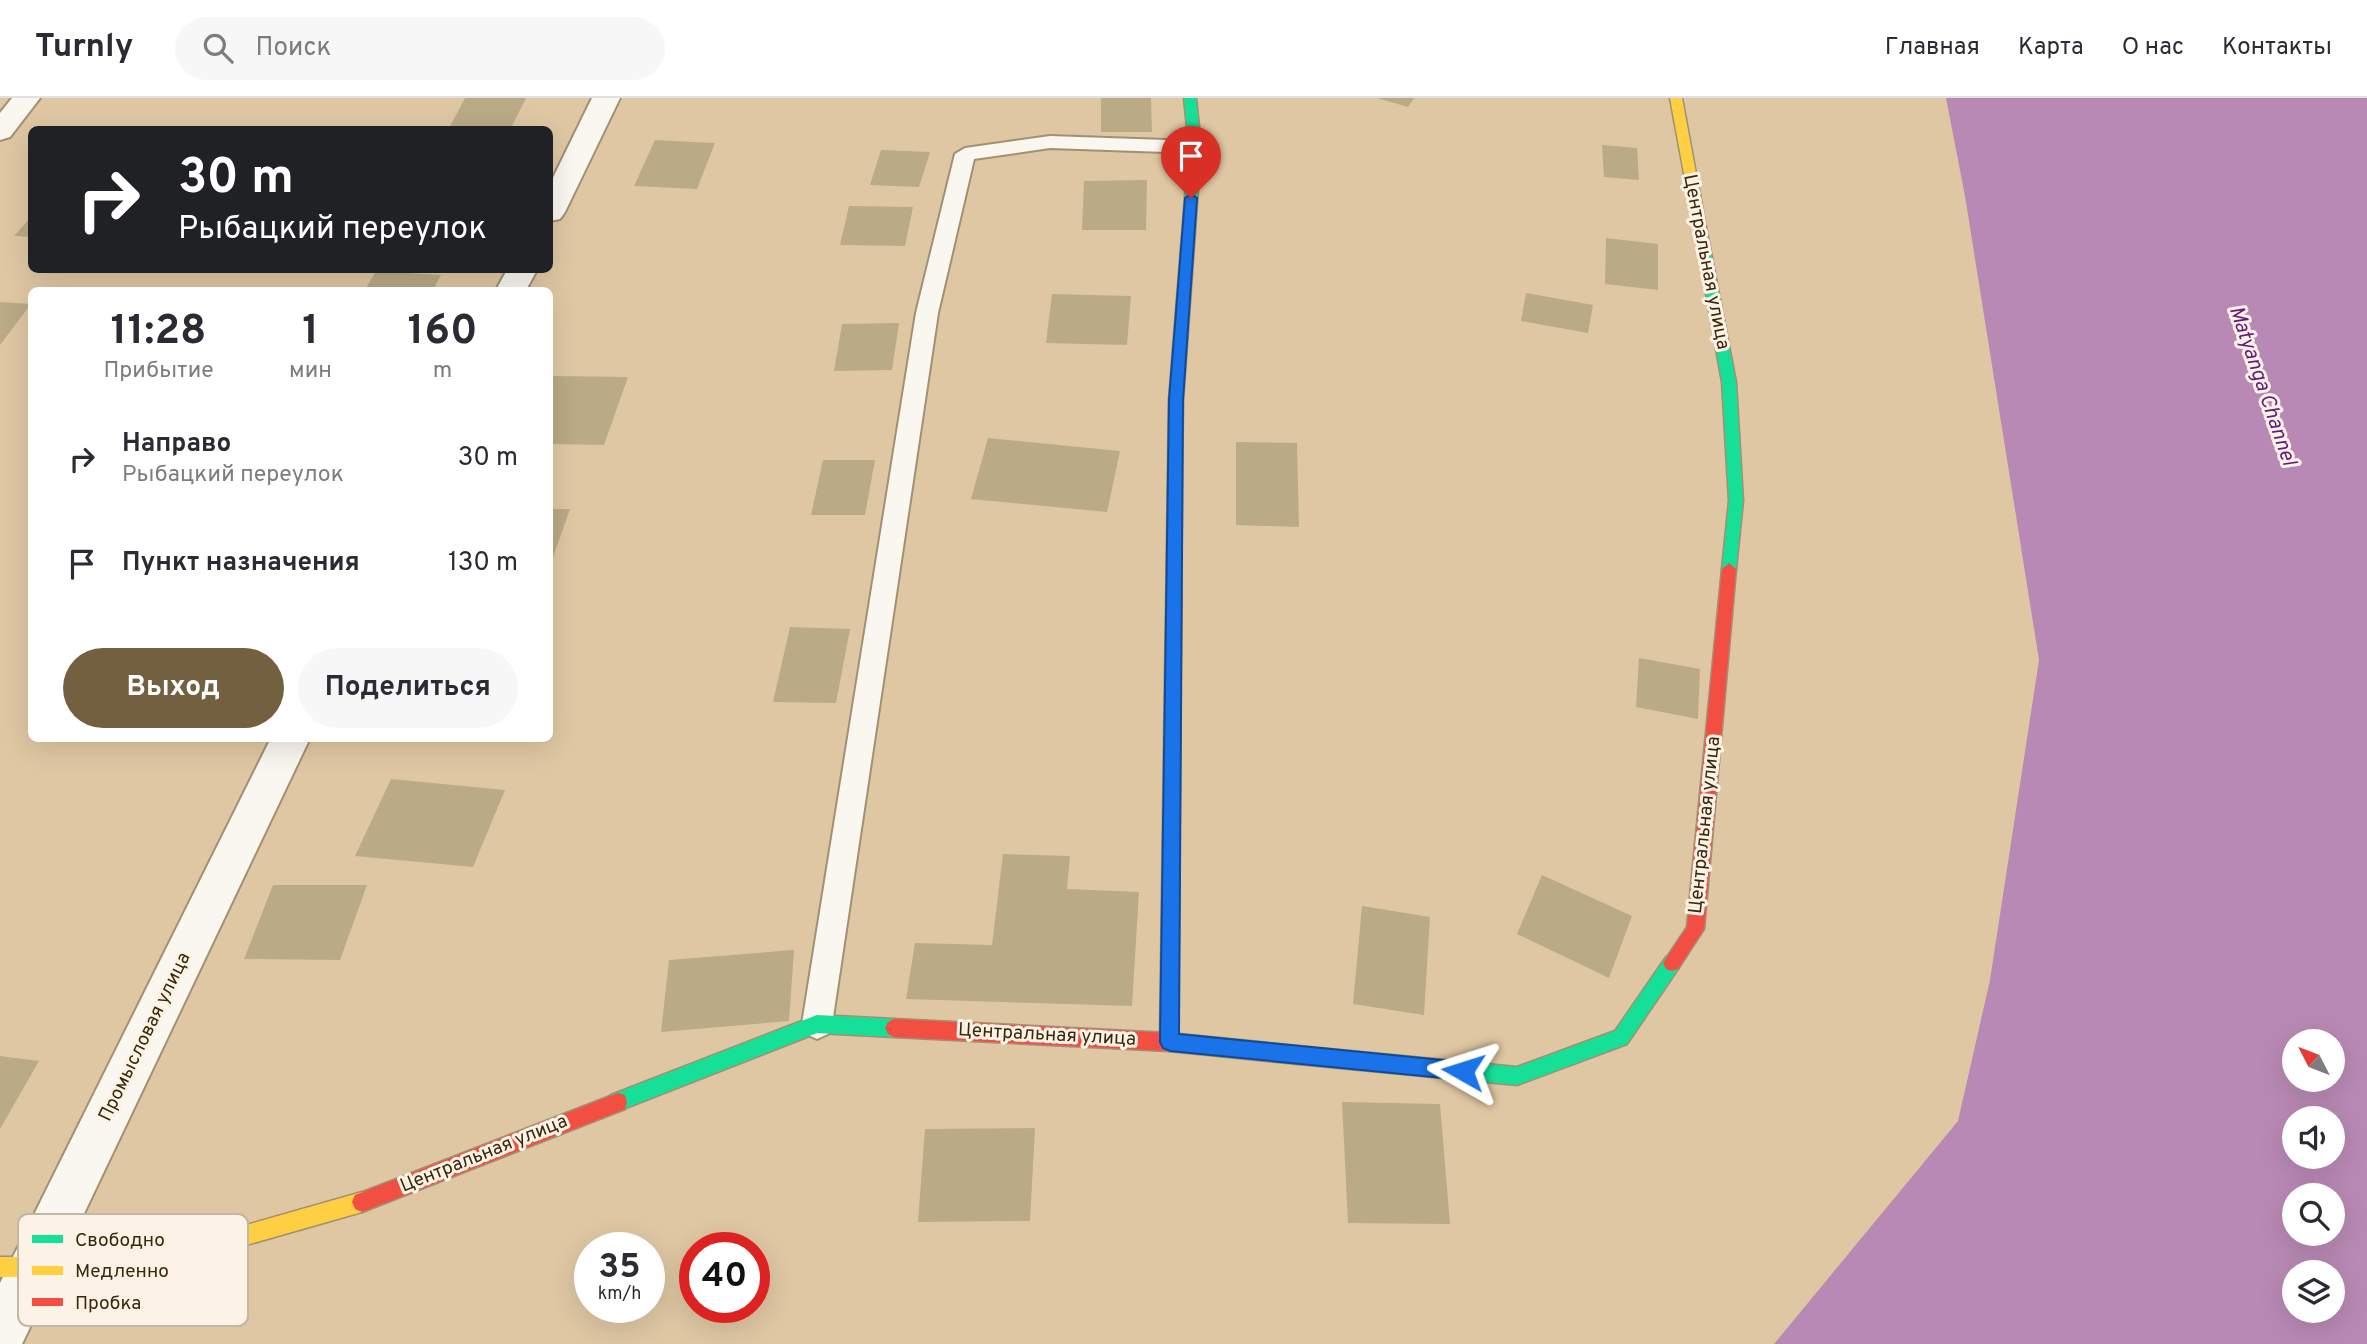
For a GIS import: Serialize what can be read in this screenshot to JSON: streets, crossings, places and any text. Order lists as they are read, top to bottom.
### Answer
{
  "streets": {
    "street": ["Центральная улица", "Промысловая улица"]
  },
  "water": ["Matyanga Channel"],
  "legend": ["Свободно", "Медленно", "Пробка"],
  "north": "top left",
  "page": {
    "header": "Turnly",
    "search": "Поиск",
    "nav": [
      "Главная",
      "Карта",
      "О нас",
      "Контакты"
    ],
    "turn": ["30 m", "Рыбацкий переулок"],
    "eta": [
      "11:28",
      "Прибытие",
      "1",
      "мин",
      "160",
      "m"
    ],
    "list": [
      {
        "name": "Направо",
        "note": "Рыбацкий переулок",
        "value": "30 m"
      },
      {
        "name": "Пункт назначения",
        "value": "130 m"
      }
    ],
    "buttons": ["Выход", "Поделиться"],
    "speed": "35 km/h",
    "limit": "40"
  }
}
